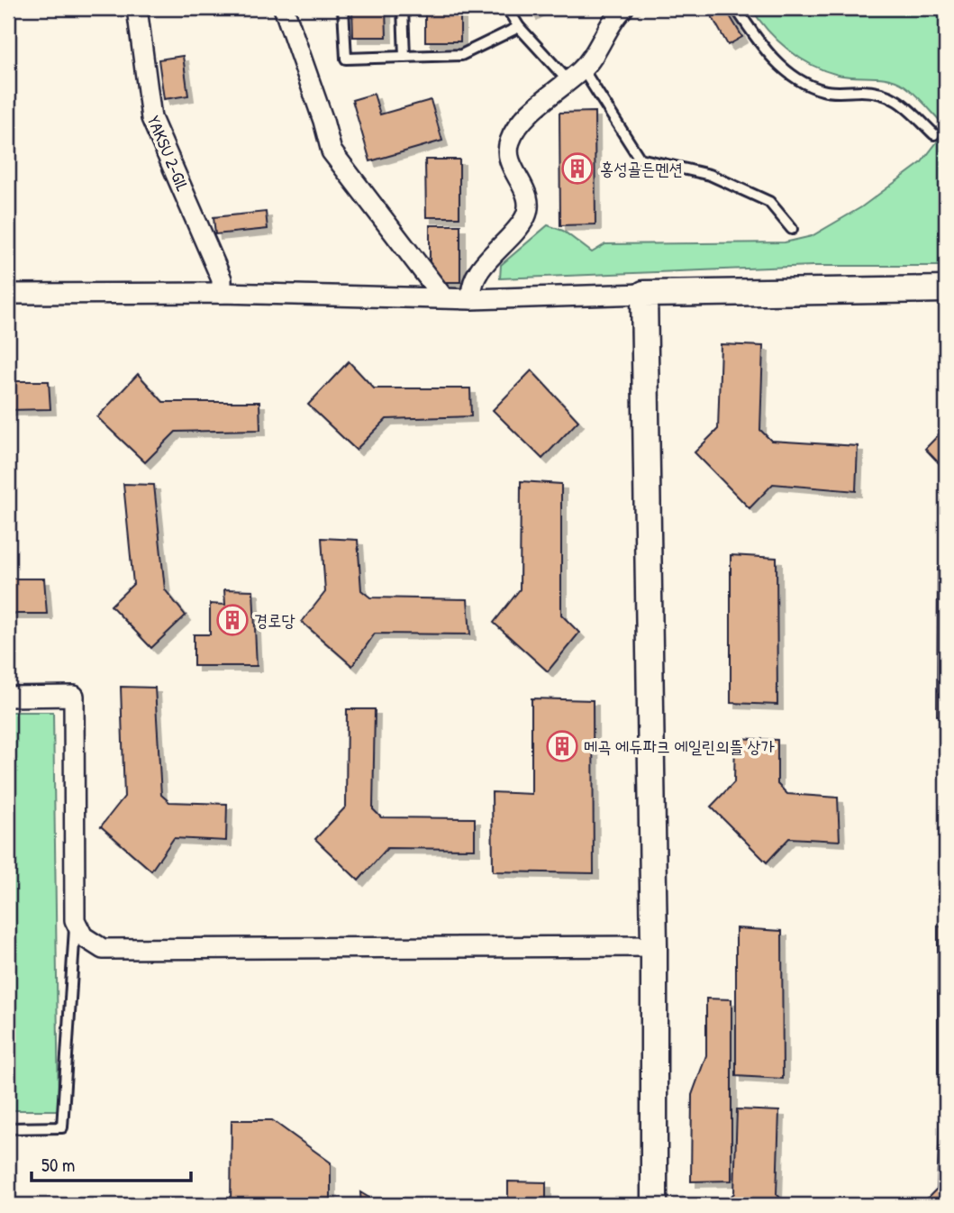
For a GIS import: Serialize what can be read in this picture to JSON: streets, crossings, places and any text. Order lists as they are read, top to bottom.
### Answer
{
  "streets": {
    "street": ["YAKSU 2-GIL"]
  },
  "places": {
    "building": ["홍성골든멘션", "경로당", "메곡 에듀파크 에일린의뜰 상가"]
  },
  "scale_bar": "50 m"
}
